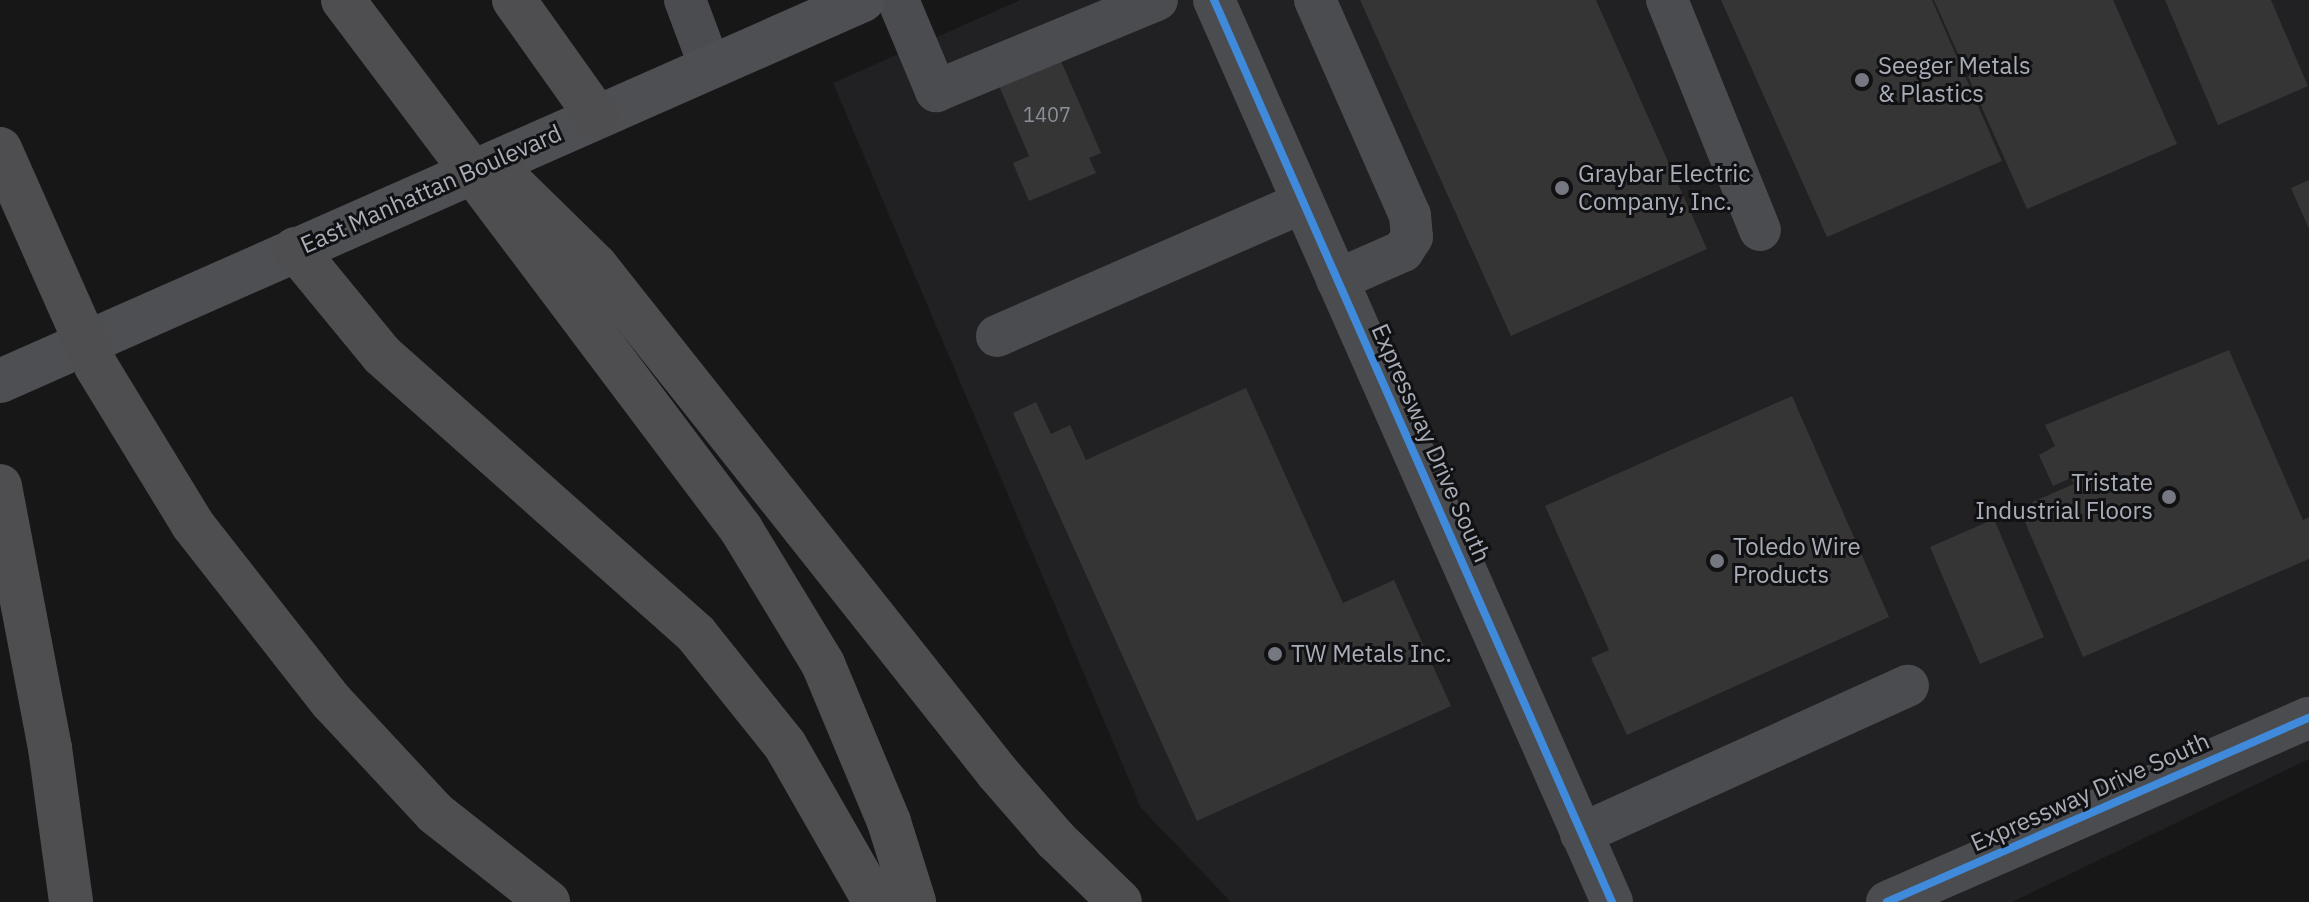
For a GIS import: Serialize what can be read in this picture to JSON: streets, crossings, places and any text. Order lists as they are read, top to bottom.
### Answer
{
  "streets": {
    "main road": ["East Manhattan Boulevard"],
    "street": ["Expressway Drive South"]
  },
  "places": [
    "Seeger Metals & Plastics",
    "Graybar Electric Company, Inc.",
    "Tristate Industrial Floors",
    "Toledo Wire Products",
    "TW Metals Inc."
  ],
  "house_numbers": ["1407"]
}
